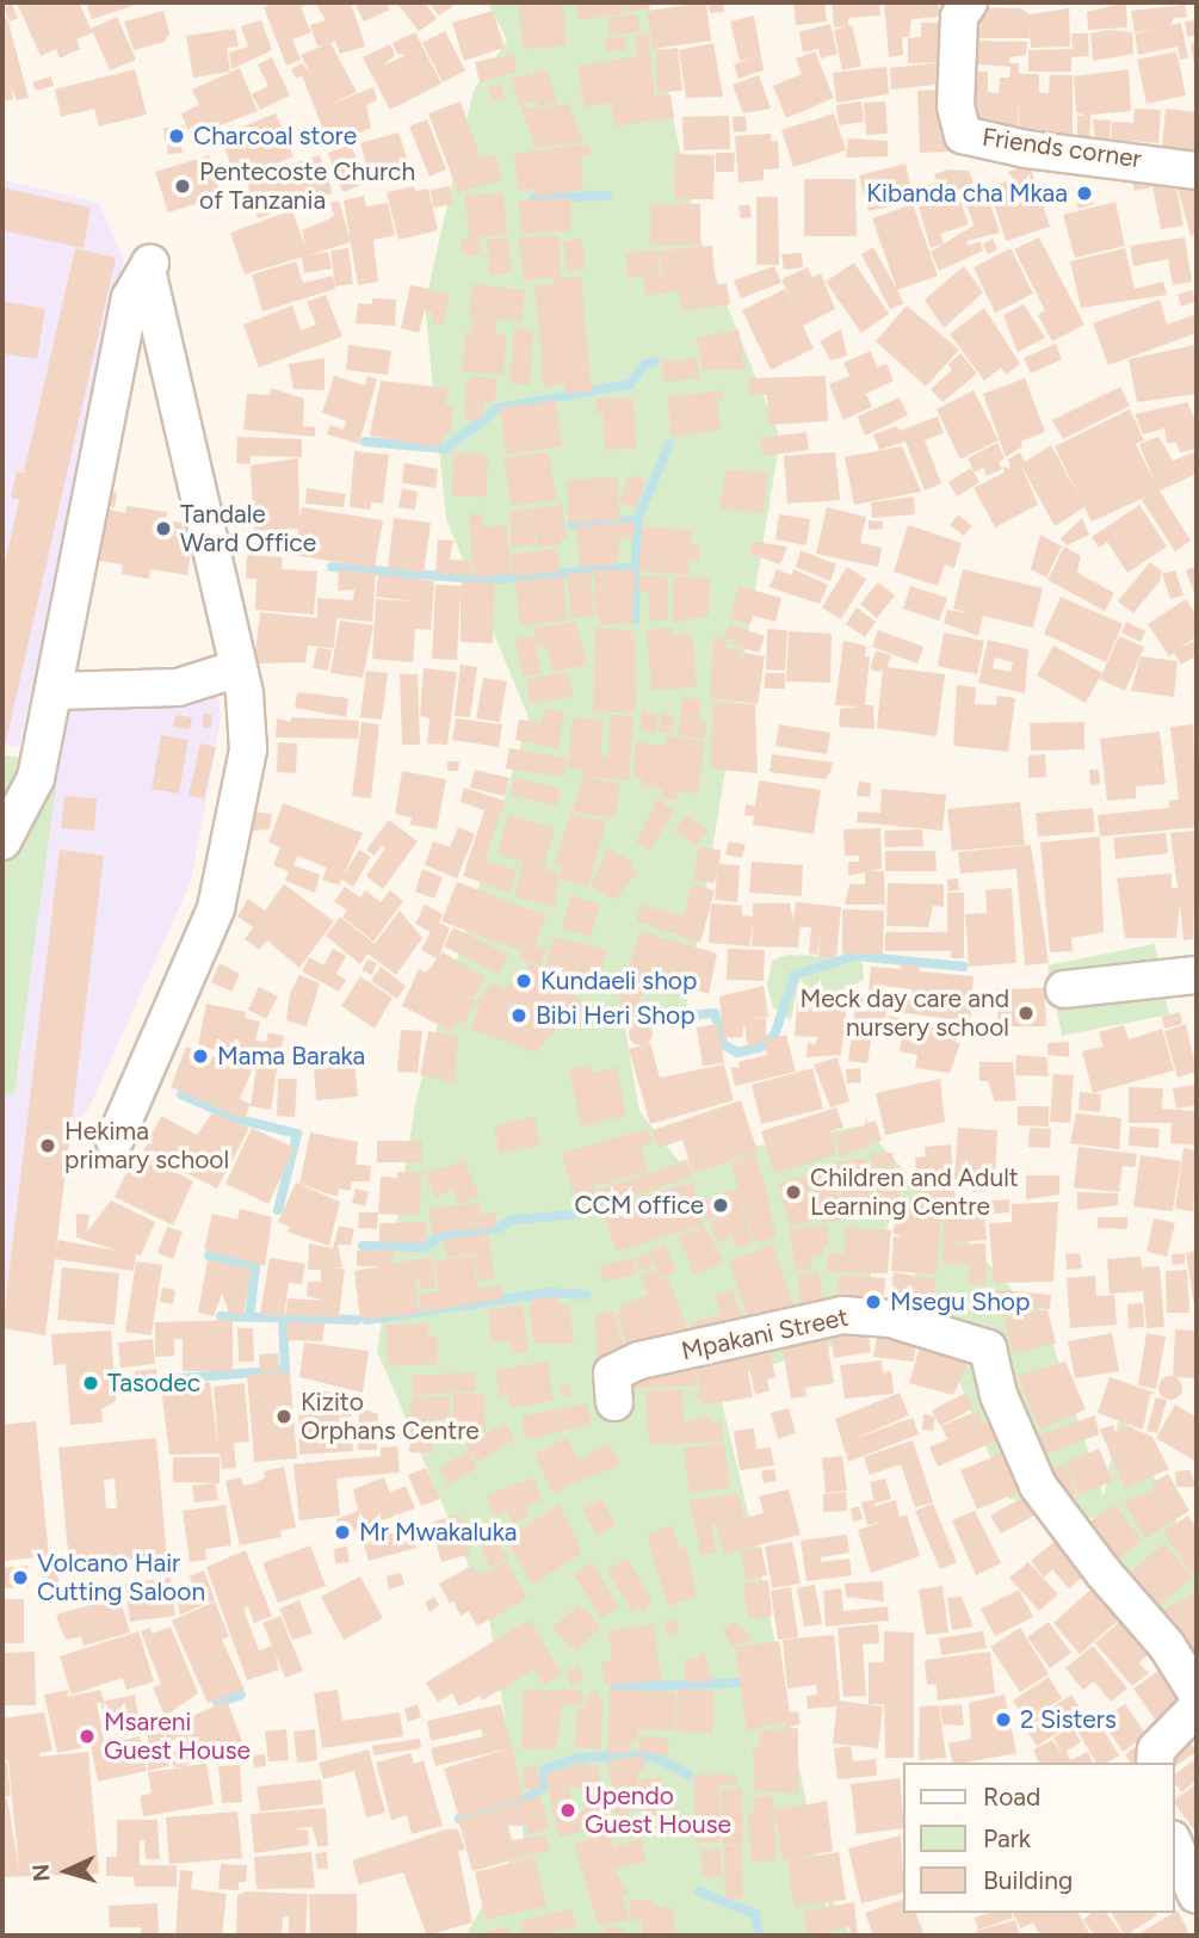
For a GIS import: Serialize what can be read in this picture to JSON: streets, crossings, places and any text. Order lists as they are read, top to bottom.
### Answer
{
  "streets": {
    "street": ["Friends corner", "Mpakani Street"]
  },
  "places": [
    "Charcoal store",
    "Pentecoste Church of Tanzania",
    "Kibanda cha Mkaa",
    "Tandale Ward Office",
    "Kundaeli shop",
    "Meck day care and nursery school",
    "Bibi Heri Shop",
    "Mama Baraka",
    "Hekima primary school",
    "Children and Adult Learning Centre",
    "CCM office",
    "Msegu Shop",
    "Tasodec",
    "Kizito Orphans Centre",
    "Mr Mwakaluka",
    "Volcano Hair Cutting Saloon",
    "2 Sisters",
    "Msareni Guest House",
    "Upendo Guest House"
  ],
  "legend": ["Road", "Park", "Building"],
  "north": "left"
}
